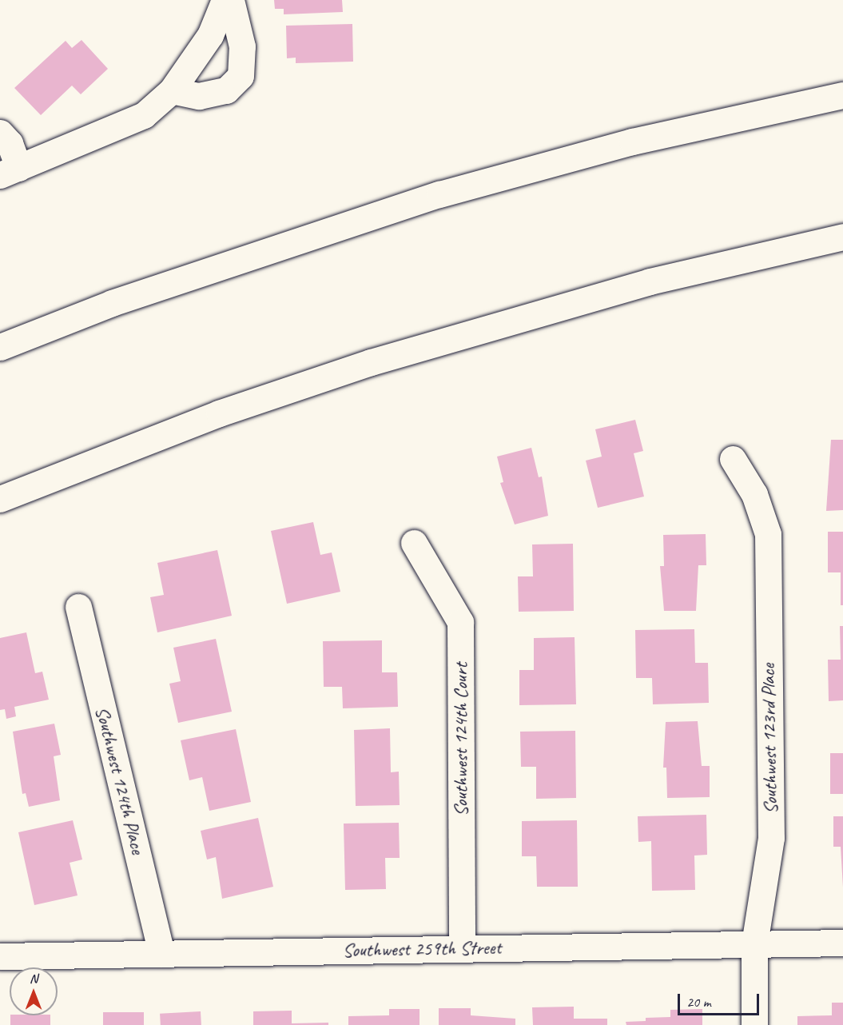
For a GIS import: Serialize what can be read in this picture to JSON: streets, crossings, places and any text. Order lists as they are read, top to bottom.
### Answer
{
  "streets": {
    "main road": [
      "Southwest 123rd Place",
      "Southwest 124th Court",
      "Southwest 124th Place",
      "Southwest 259th Street"
    ]
  },
  "crossings": [
    ["Southwest 123rd Place", "Southwest 259th Street"],
    ["Southwest 124th Court", "Southwest 259th Street"],
    ["Southwest 124th Place", "Southwest 259th Street"]
  ],
  "scale_bar": "20 m",
  "north": "top"
}
